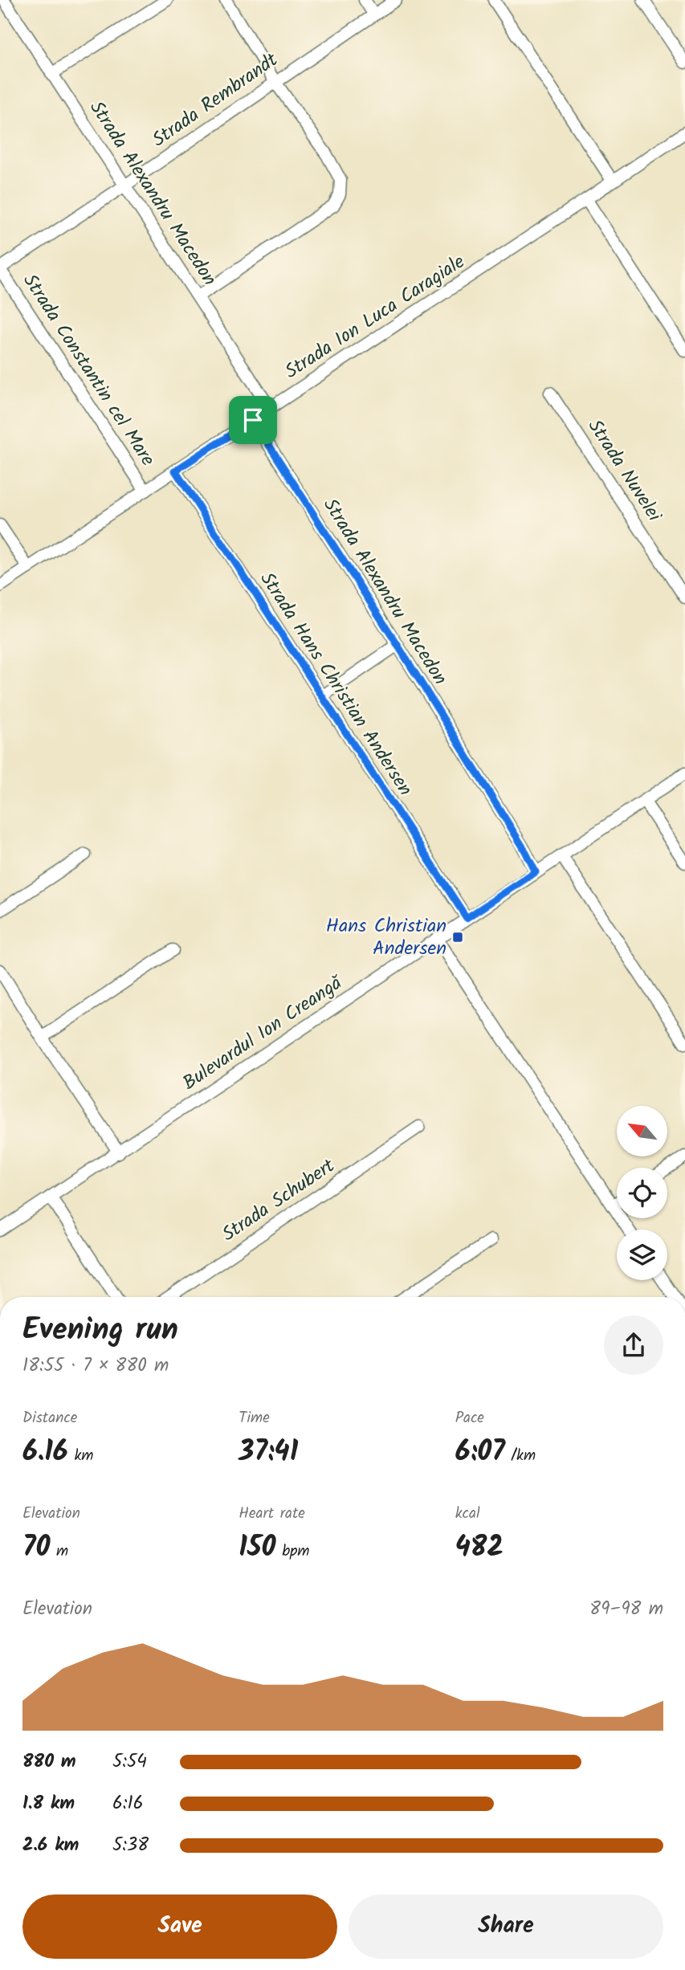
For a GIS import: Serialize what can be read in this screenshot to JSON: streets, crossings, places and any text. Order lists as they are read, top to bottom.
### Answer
{
  "streets": {
    "street": [
      "Strada Rembrandt",
      "Strada Alexandru Macedon",
      "Strada Ion Luca Caragiale",
      "Strada Constantin cel Mare",
      "Strada Nuvelei",
      "Strada Hans Christian Andersen",
      "Bulevardul Ion Creangă",
      "Strada Schubert"
    ]
  },
  "crossings": [
    ["Strada Rembrandt", "Strada Alexandru Macedon"],
    ["Strada Rembrandt", "Strada Constantin cel Mare"],
    ["Strada Alexandru Macedon", "Strada Ion Luca Caragiale"],
    ["Strada Alexandru Macedon", "Bulevardul Ion Creangă"],
    ["Strada Ion Luca Caragiale", "Strada Constantin cel Mare"],
    ["Strada Ion Luca Caragiale", "Strada Hans Christian Andersen"],
    ["Strada Hans Christian Andersen", "Bulevardul Ion Creangă"]
  ],
  "places": {
    "transit": ["Hans Christian Andersen"]
  },
  "north": "top left",
  "page": {
    "heading": ["Evening run", "18:55 · 7 × 880 m"],
    "stats": [
      ["Distance", "6.16 km"],
      ["Time", "37:41"],
      ["Pace", "6:07 /km"],
      ["Elevation", "70 m"],
      ["Heart rate", "150 bpm"],
      ["kcal", "482"]
    ],
    "chart": ["Elevation", "89–98 m"],
    "list": [
      {
        "name": "880 m",
        "note": "5:54"
      },
      {
        "name": "1.8 km",
        "note": "6:16"
      },
      {
        "name": "2.6 km",
        "note": "5:38"
      }
    ],
    "buttons": ["Save", "Share"]
  }
}
